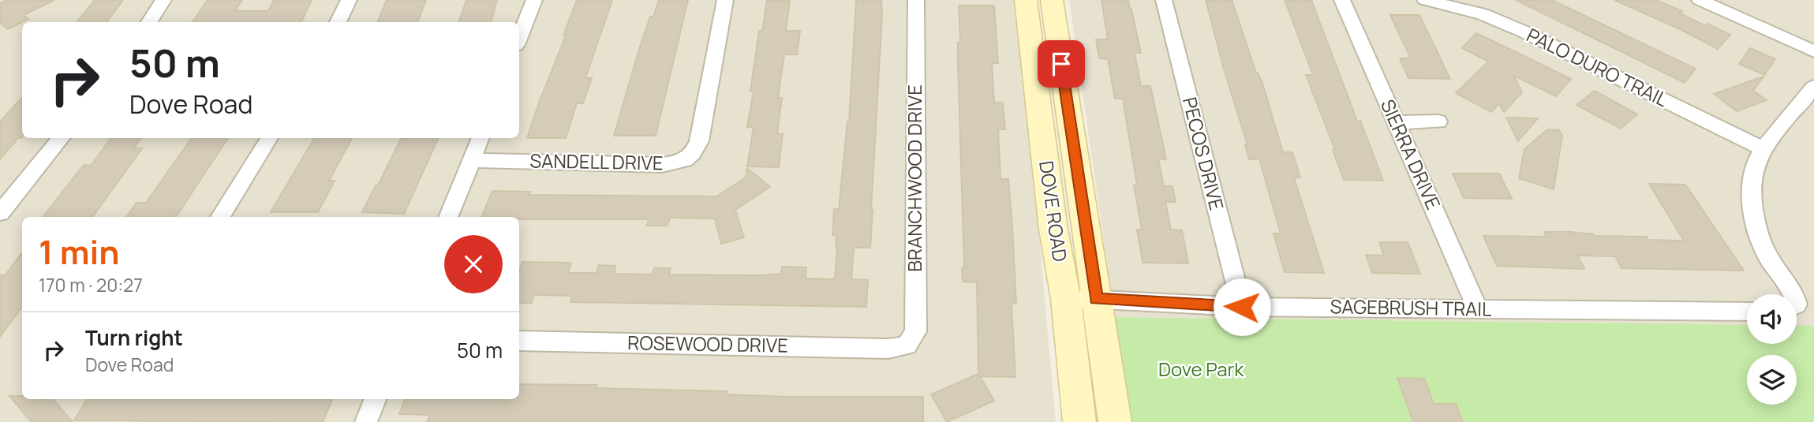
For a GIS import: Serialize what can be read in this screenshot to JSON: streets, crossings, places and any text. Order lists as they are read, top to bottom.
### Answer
{
  "streets": {
    "main road": ["DOVE ROAD"],
    "street": [
      "PALO DURO TRAIL",
      "PECOS DRIVE",
      "SIERRA DRIVE",
      "SANDELL DRIVE",
      "BRANCHWOOD DRIVE",
      "SAGEBRUSH TRAIL",
      "ROSEWOOD DRIVE"
    ]
  },
  "crossings": [
    ["PECOS DRIVE", "SAGEBRUSH TRAIL"],
    ["SIERRA DRIVE", "SAGEBRUSH TRAIL"],
    ["BRANCHWOOD DRIVE", "ROSEWOOD DRIVE"],
    ["DOVE ROAD", "SAGEBRUSH TRAIL"]
  ],
  "parks": ["Dove Park"],
  "page": {
    "turn": ["50 m", "Dove Road"],
    "heading": ["1 min", "170 m · 20:27"],
    "list": [
      {
        "name": "Turn right",
        "note": "Dove Road",
        "value": "50 m"
      }
    ]
  }
}
